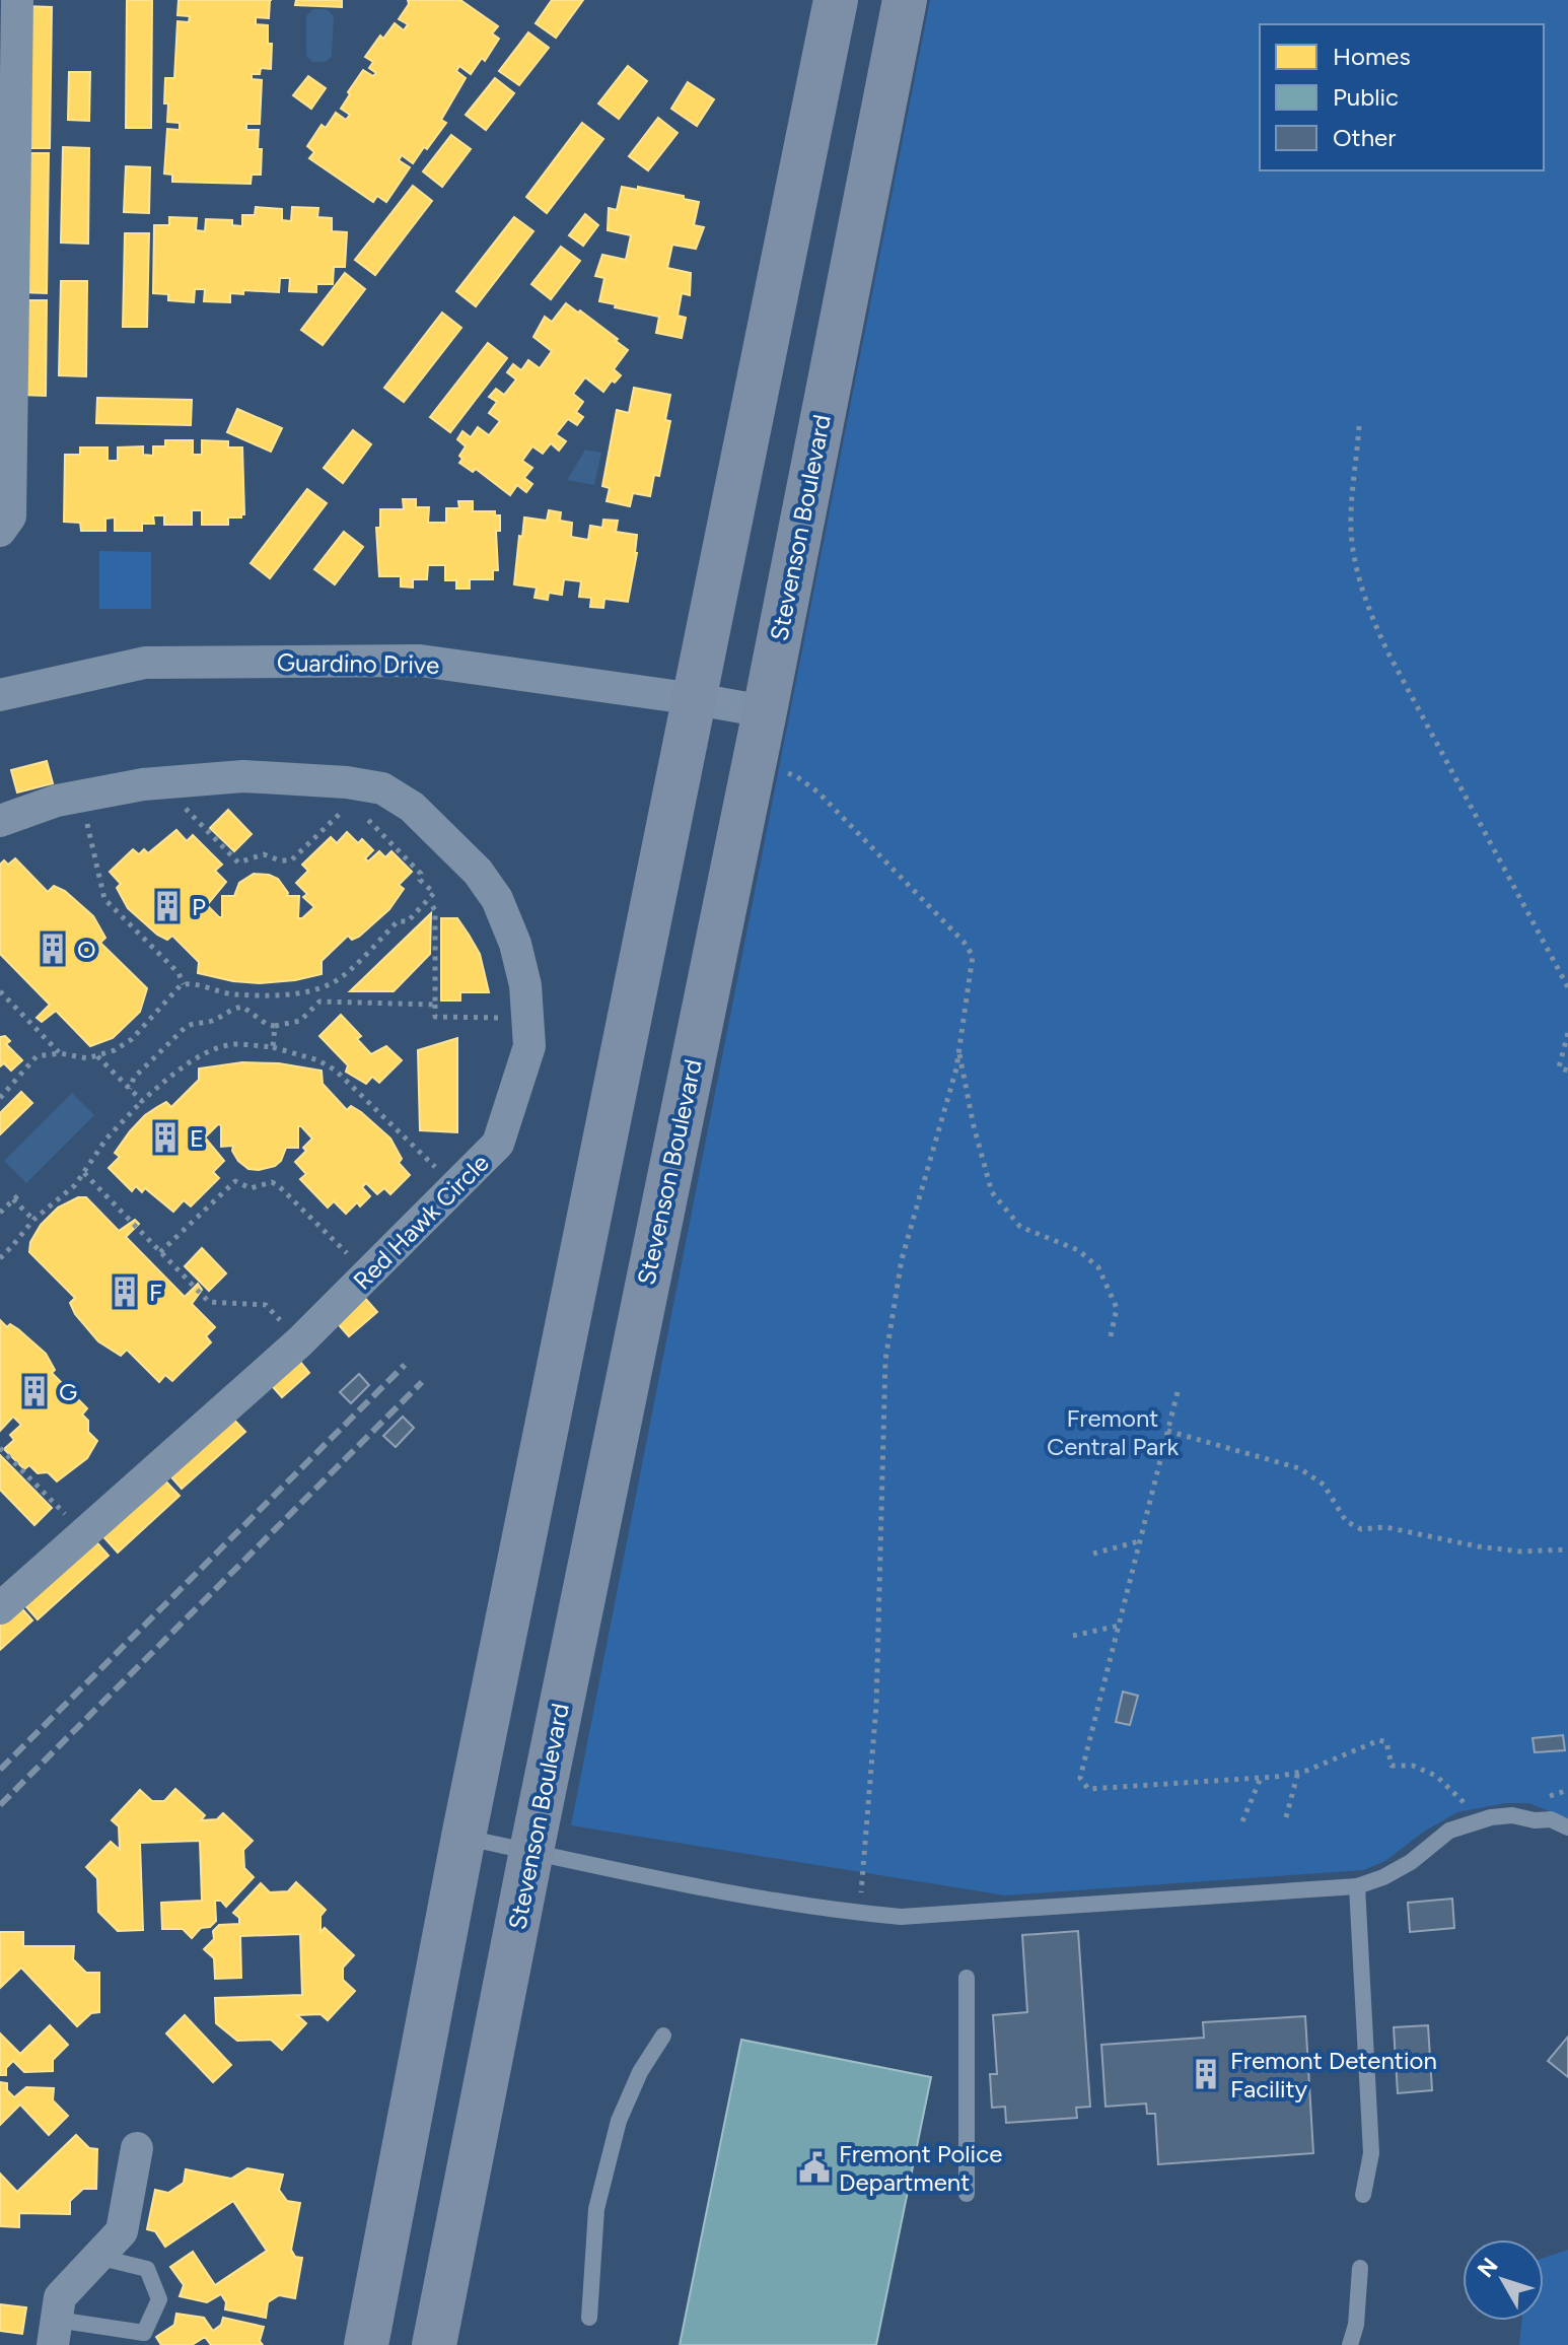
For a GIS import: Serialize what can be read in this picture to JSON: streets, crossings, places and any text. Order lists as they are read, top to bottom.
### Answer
{
  "streets": {
    "main road": ["Stevenson Boulevard"],
    "street": ["Guardino Drive", "Red Hawk Circle"]
  },
  "crossings": [
    ["Stevenson Boulevard", "Guardino Drive"]
  ],
  "parks": ["Fremont Central Park"],
  "places": {
    "building": [
      "P",
      "O",
      "E",
      "F",
      "G",
      "Fremont Detention Facility"
    ],
    "public building": ["Fremont Police Department"]
  },
  "legend": ["Homes", "Public", "Other"],
  "north": "top left"
}
